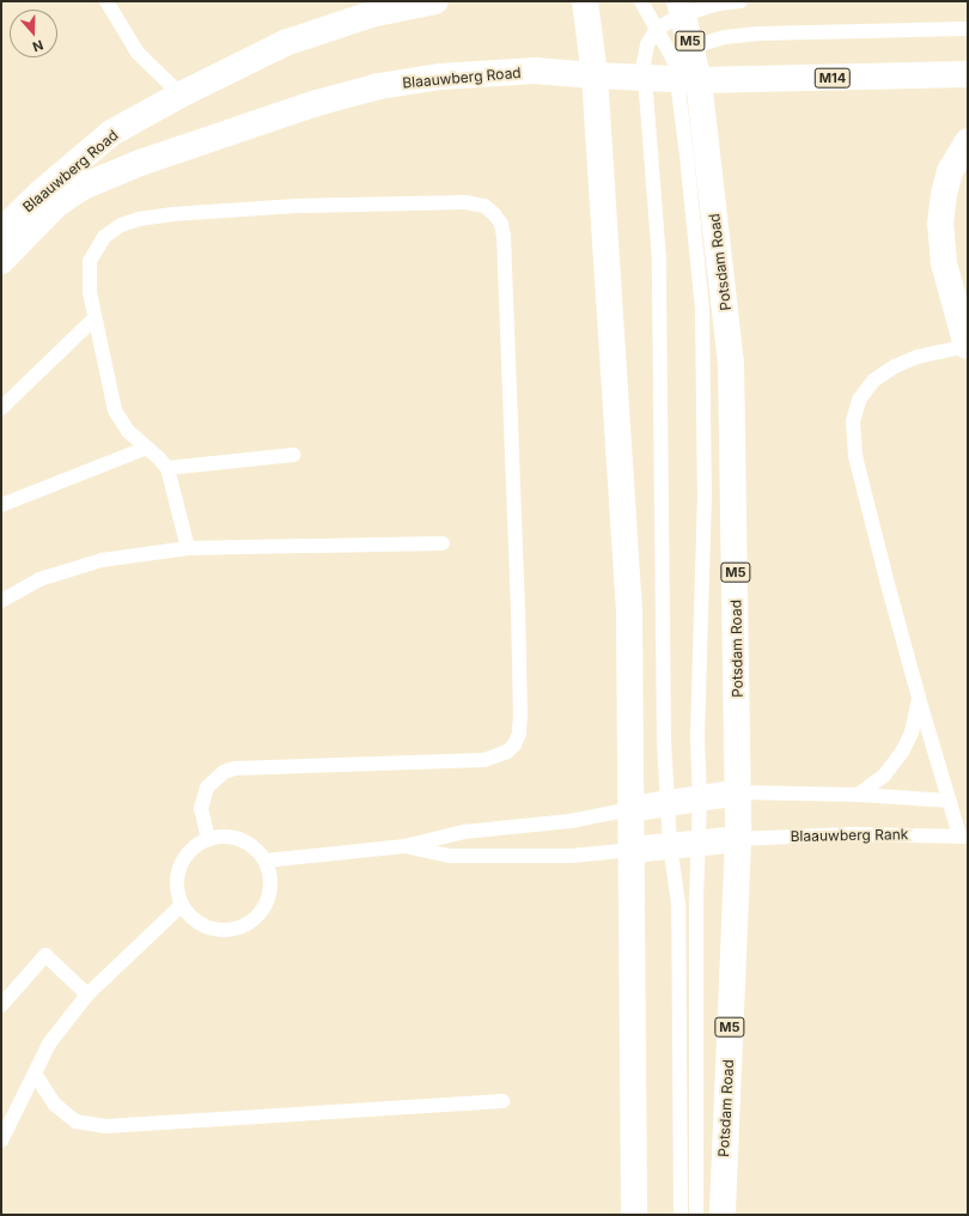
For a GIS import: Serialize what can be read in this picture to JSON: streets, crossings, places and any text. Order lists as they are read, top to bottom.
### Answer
{
  "streets": {
    "main road": [
      "M5",
      "Blaauwberg Road",
      "M14",
      "Potsdam Road"
    ],
    "lane": ["Blaauwberg Rank"]
  },
  "crossings": [
    ["Blaauwberg Road", "Potsdam Road"],
    ["Potsdam Road", "Blaauwberg Rank"]
  ],
  "north": "bottom"
}
